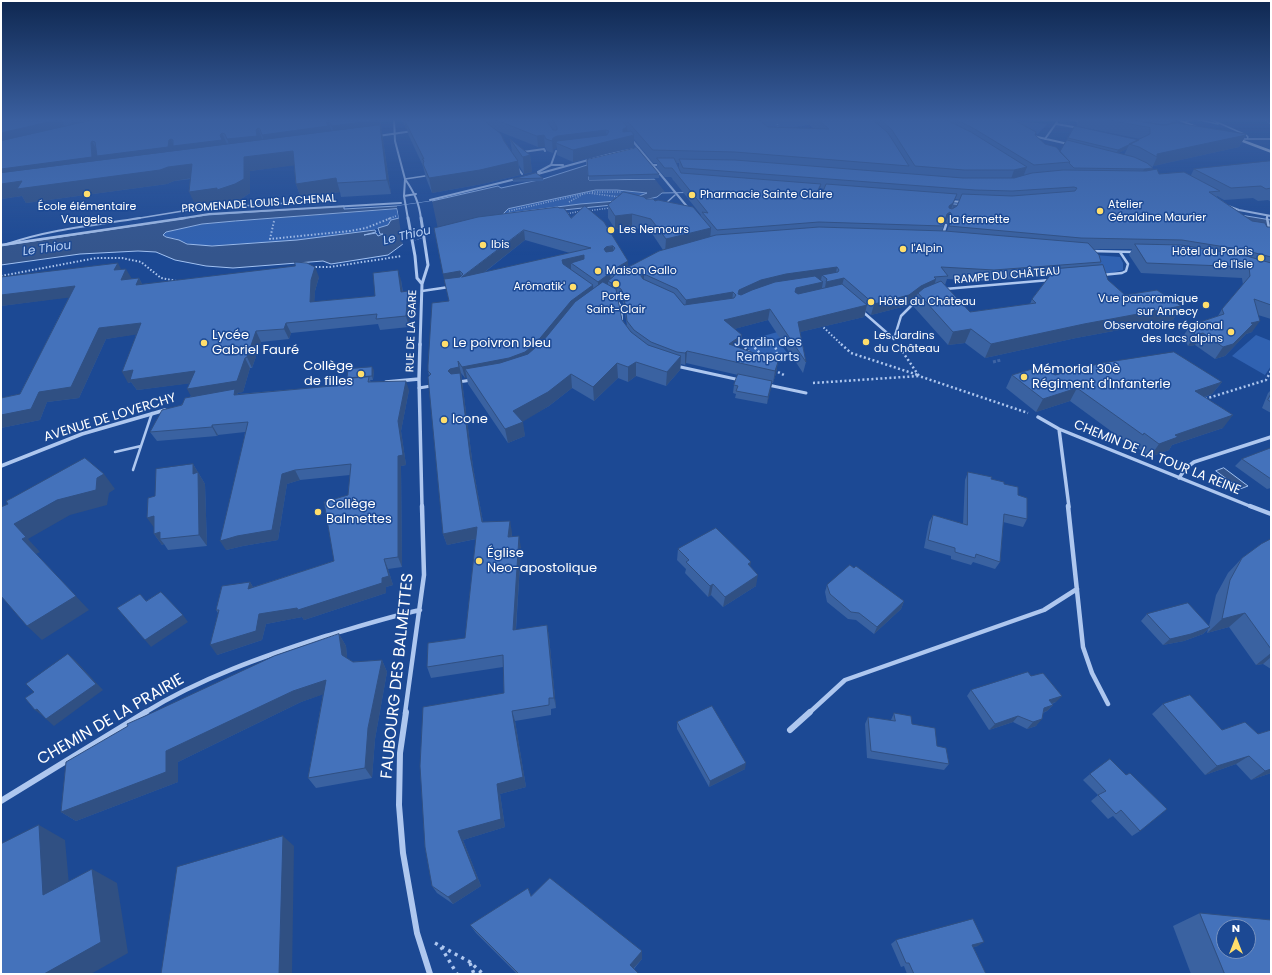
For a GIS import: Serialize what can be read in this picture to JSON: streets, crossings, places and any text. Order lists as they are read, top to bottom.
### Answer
{
  "streets": {
    "street": [
      "PROMENADE LOUIS LACHENAL",
      "RAMPE DU CHÂTEAU",
      "RUE DE LA GARE",
      "AVENUE DE LOVERCHY",
      "CHEMIN DE LA TOUR LA REINE",
      "FAUBOURG DES BALMETTES",
      "CHEMIN DE LA PRAIRIE"
    ]
  },
  "crossings": [
    ["RUE DE LA GARE", "FAUBOURG DES BALMETTES"],
    ["FAUBOURG DES BALMETTES", "CHEMIN DE LA PRAIRIE"]
  ],
  "water": ["Le Thiou"],
  "parks": ["Jardin des Remparts"],
  "places": [
    "École élémentaire Vaugelas",
    "Pharmacie Sainte Claire",
    "Atelier Géraldine Maurier",
    "la fermette",
    "Les Nemours",
    "Ibis",
    "l'Alpin",
    "Hôtel du Palais de l'Isle",
    "Maison Gallo",
    "Porte Saint-Clair",
    "Arômatik'",
    "Hôtel du Château",
    "Vue panoramique sur Annecy",
    "Observatoire régional des lacs alpins",
    "Les Jardins du Château",
    "Lycée Gabriel Fauré",
    "Le poivron bleu",
    "Collège de filles",
    "Mémorial 30è Régiment d'Infanterie",
    "Icone",
    "Collège Balmettes",
    "Église Neo-apostolique"
  ],
  "north": "top"
}
